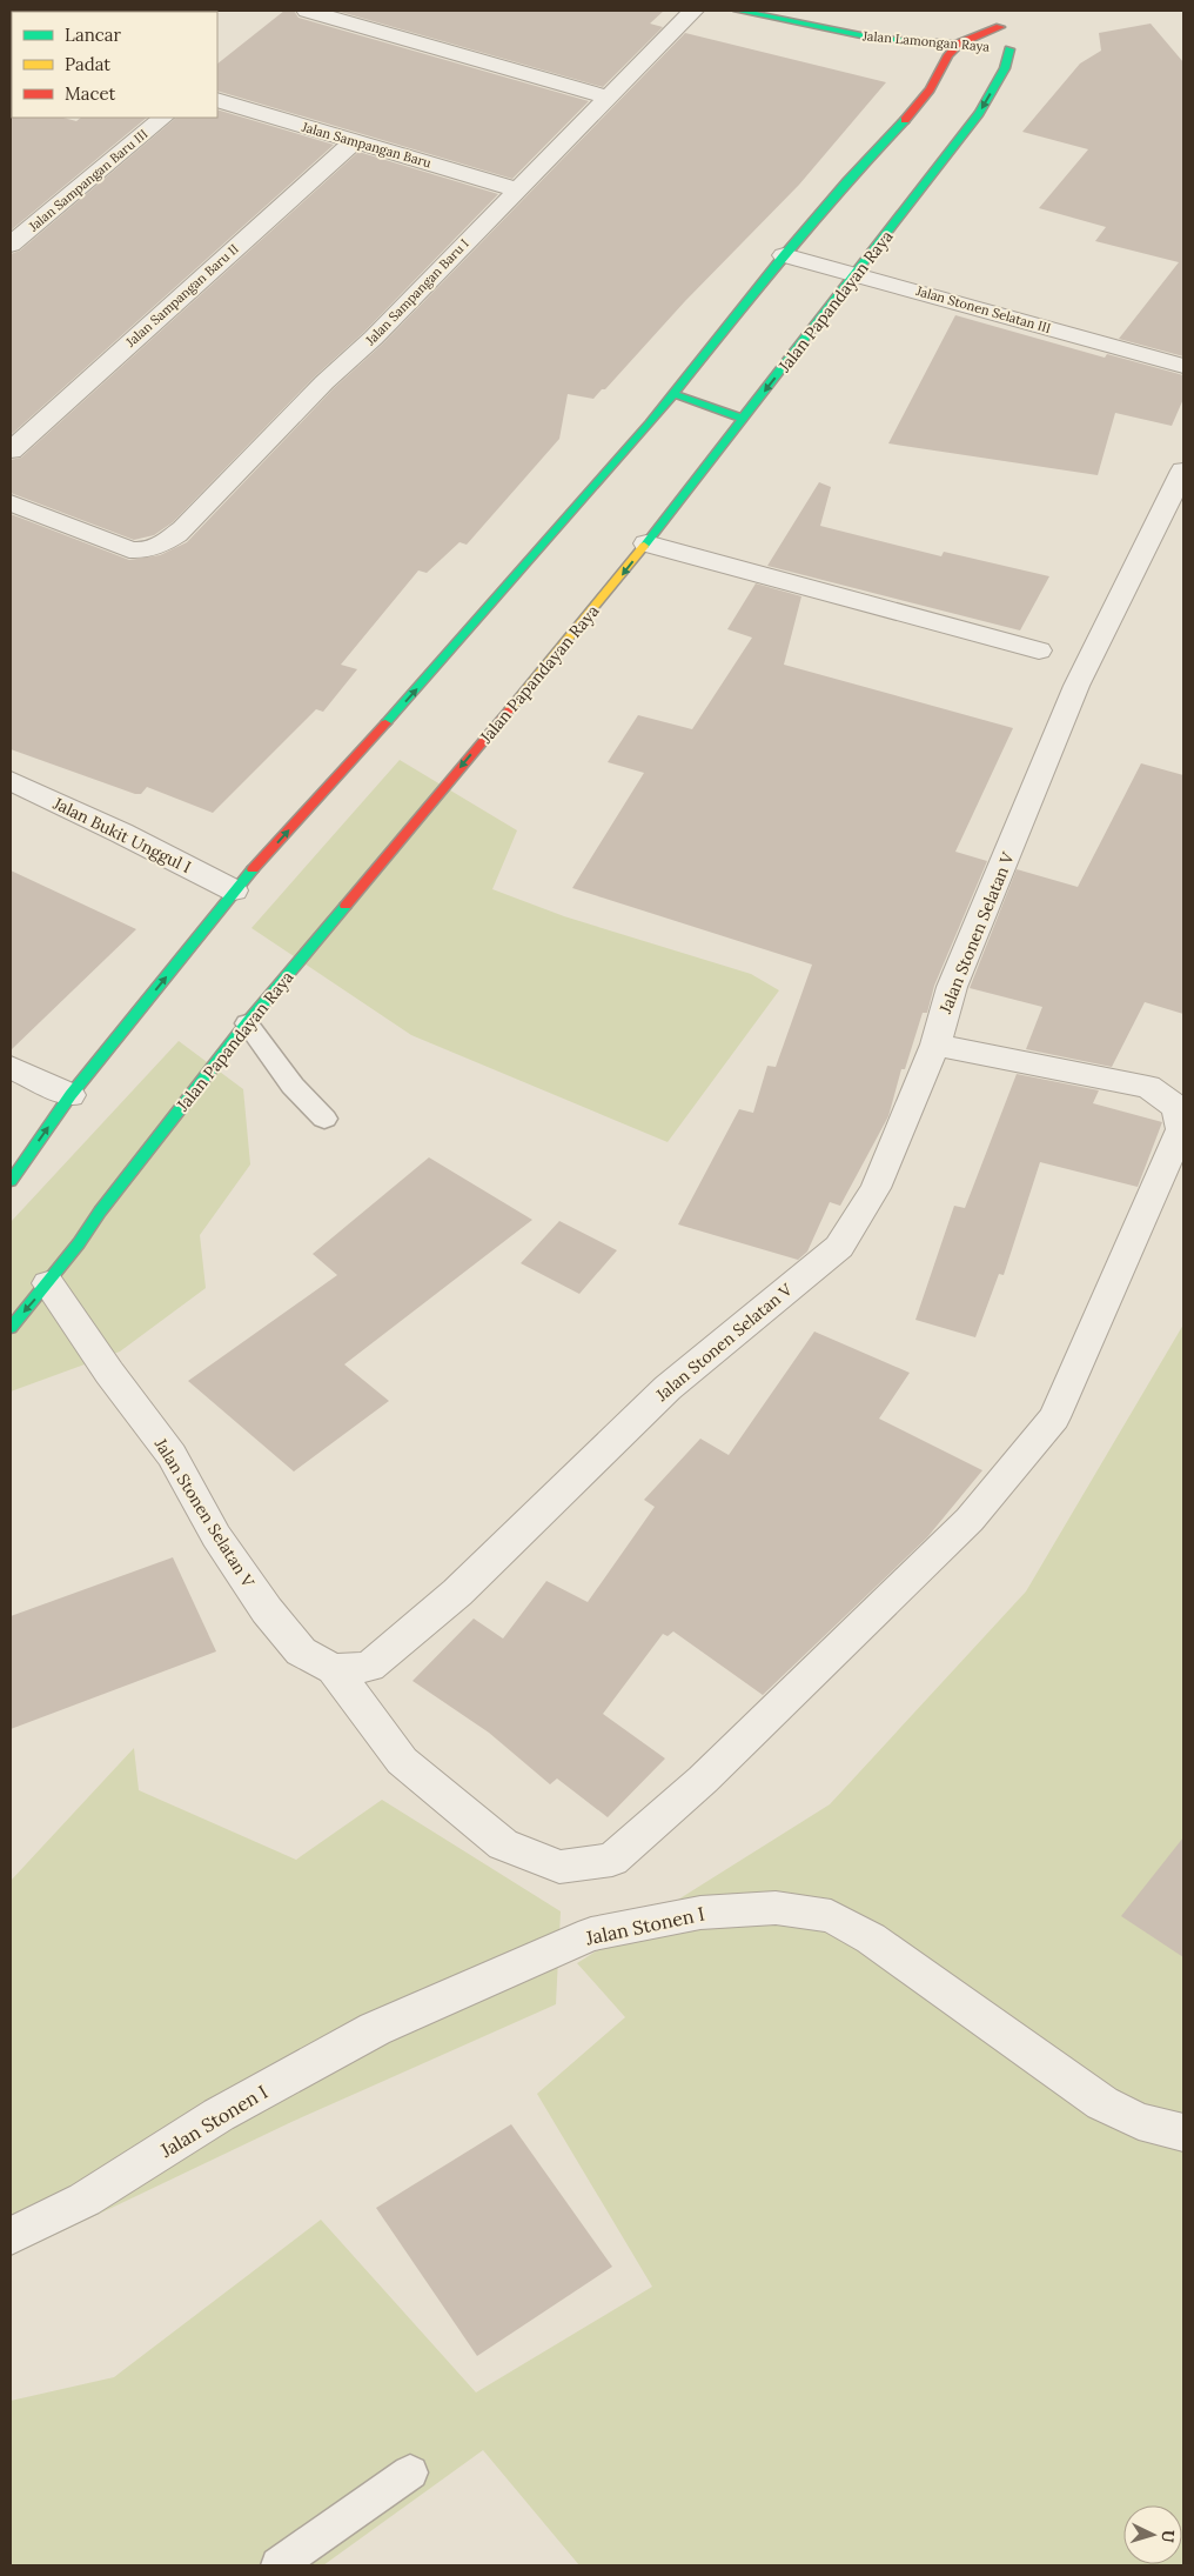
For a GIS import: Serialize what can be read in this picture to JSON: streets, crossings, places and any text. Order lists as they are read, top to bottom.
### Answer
{
  "streets": {
    "main road": ["Jalan Lamongan Raya", "Jalan Papandayan Raya"],
    "street": [
      "Jalan Sampangan Baru",
      "Jalan Sampangan Baru III",
      "Jalan Sampangan Baru I",
      "Jalan Sampangan Baru II",
      "Jalan Stonen Selatan III",
      "Jalan Bukit Unggul I",
      "Jalan Stonen Selatan V",
      "Jalan Stonen I"
    ]
  },
  "crossings": [
    ["Jalan Lamongan Raya", "Jalan Papandayan Raya"],
    ["Jalan Sampangan Baru", "Jalan Sampangan Baru I"],
    ["Jalan Sampangan Baru", "Jalan Sampangan Baru II"],
    ["Jalan Papandayan Raya", "Jalan Stonen Selatan III"],
    ["Jalan Papandayan Raya", "Jalan Stonen Selatan V"]
  ],
  "legend": ["Lancar", "Padat", "Macet"],
  "north": "right"
}
